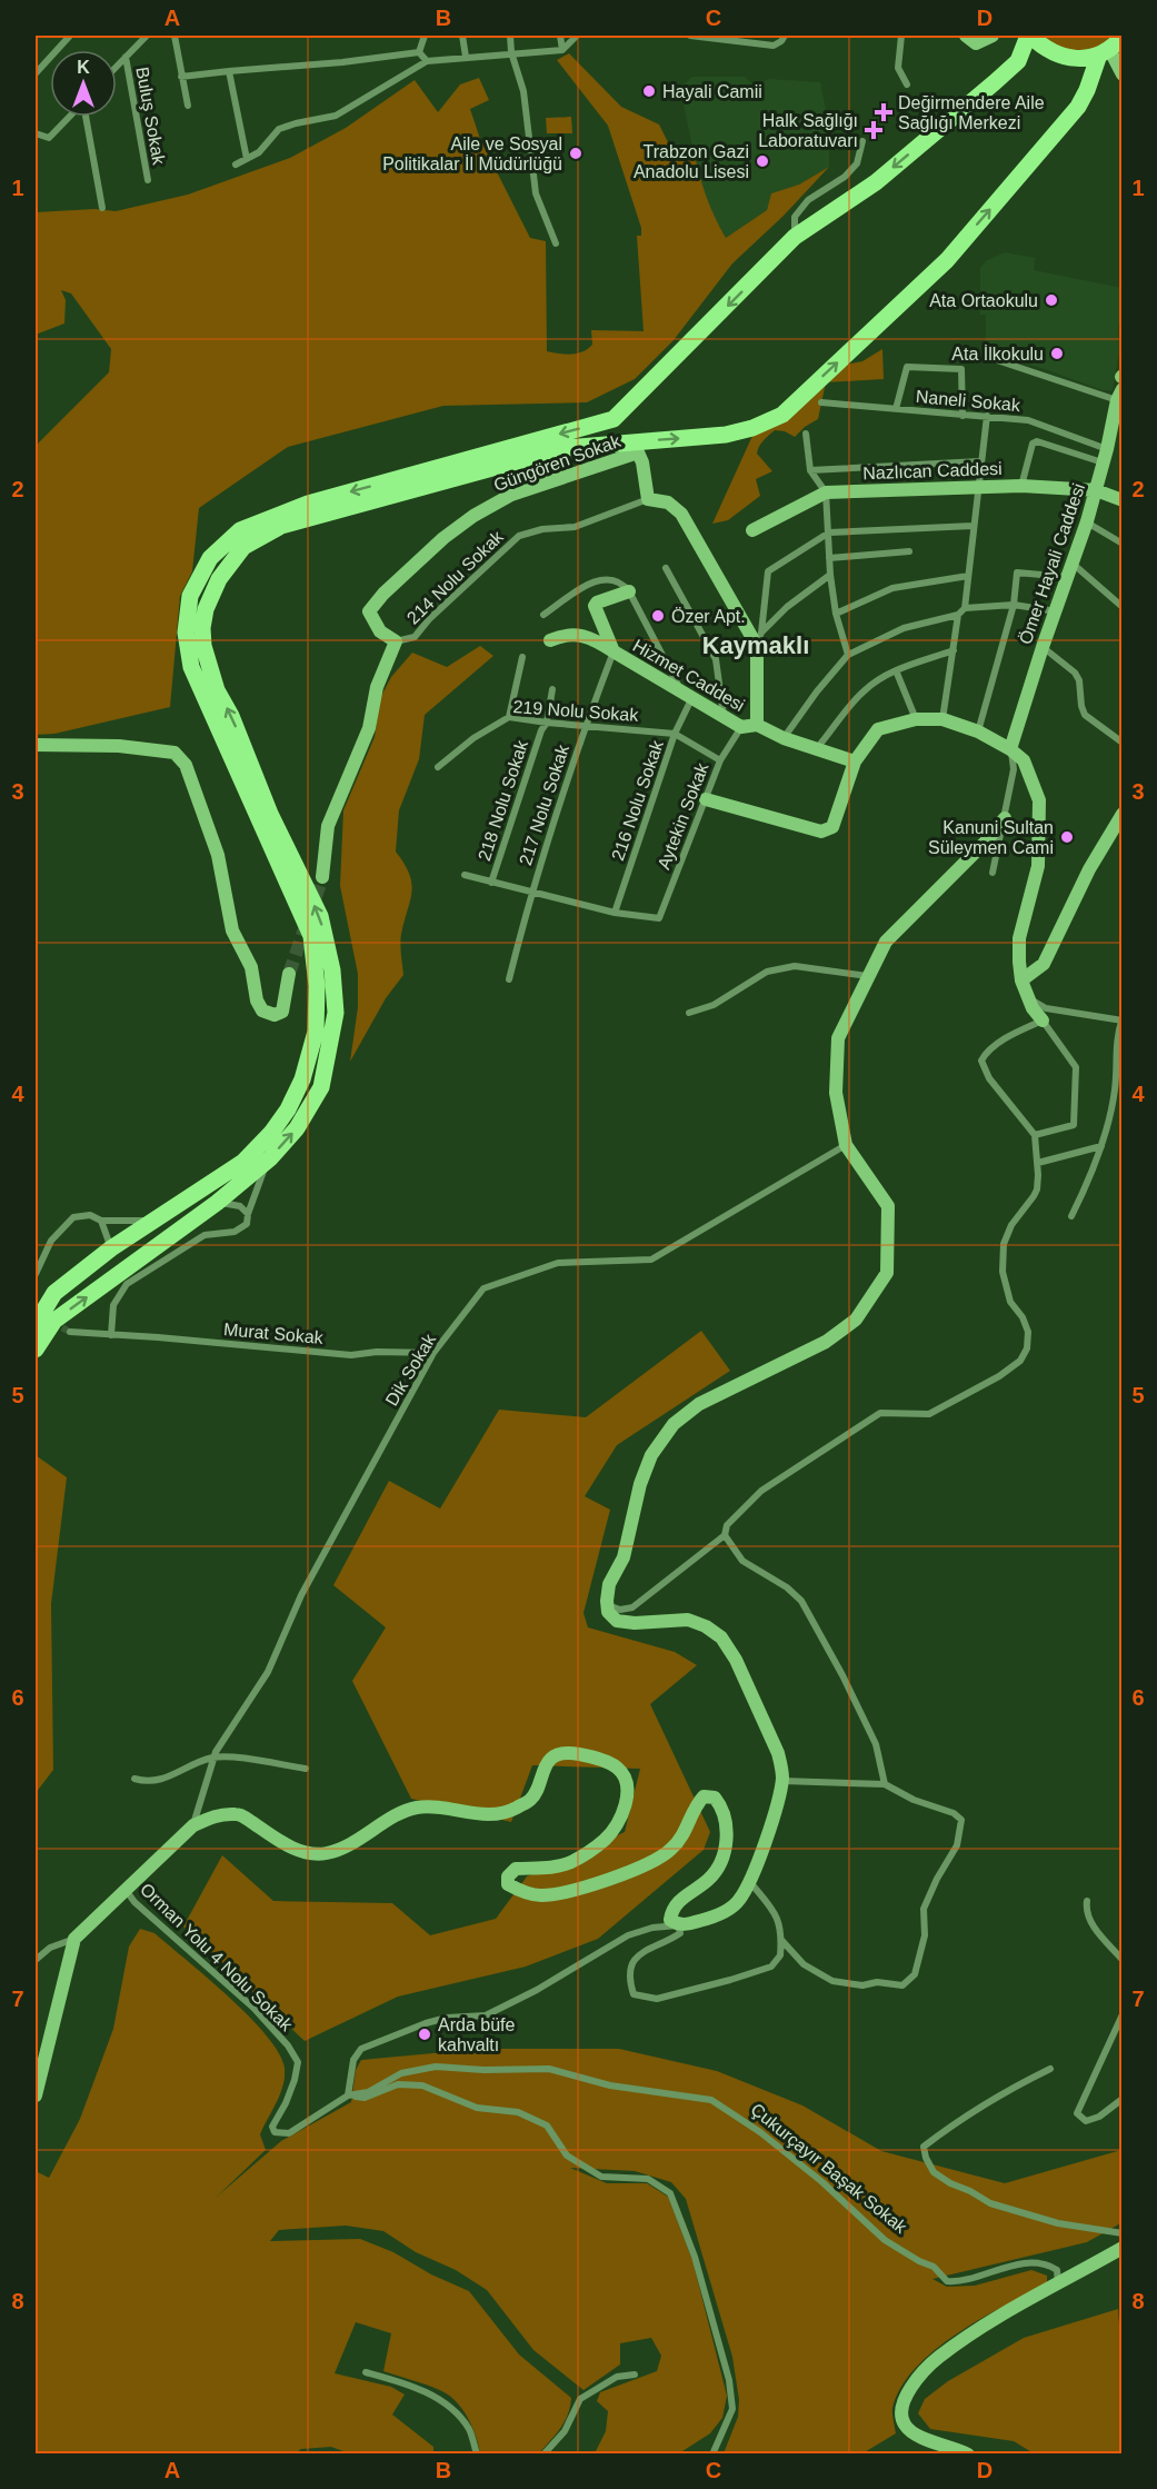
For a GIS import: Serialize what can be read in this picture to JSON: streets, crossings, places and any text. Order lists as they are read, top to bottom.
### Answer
{
  "streets": {
    "street": [
      "Buluş Sokak",
      "Naneli Sokak",
      "Güngören Sokak",
      "Nazlıcan Caddesi",
      "Ömer Hayali Caddesi",
      "214 Nolu Sokak",
      "Hizmet Caddesi",
      "219 Nolu Sokak",
      "218 Nolu Sokak",
      "216 Nolu Sokak",
      "217 Nolu Sokak",
      "Aytekin Sokak",
      "Murat Sokak",
      "Dik Sokak",
      "Orman Yolu 4 Nolu Sokak",
      "Çukurçayır Başak Sokak"
    ]
  },
  "crossings": [
    ["Naneli Sokak", "Ömer Hayali Caddesi"],
    ["Güngören Sokak", "214 Nolu Sokak"],
    ["Güngören Sokak", "Hizmet Caddesi"],
    ["Nazlıcan Caddesi", "Ömer Hayali Caddesi"],
    ["214 Nolu Sokak", "Hizmet Caddesi"],
    ["Hizmet Caddesi", "216 Nolu Sokak"],
    ["Hizmet Caddesi", "217 Nolu Sokak"],
    ["Hizmet Caddesi", "Aytekin Sokak"],
    ["219 Nolu Sokak", "218 Nolu Sokak"],
    ["219 Nolu Sokak", "216 Nolu Sokak"],
    ["219 Nolu Sokak", "217 Nolu Sokak"],
    ["219 Nolu Sokak", "Aytekin Sokak"],
    ["216 Nolu Sokak", "Aytekin Sokak"],
    ["Murat Sokak", "Dik Sokak"],
    ["Orman Yolu 4 Nolu Sokak", "Çukurçayır Başak Sokak"]
  ],
  "districts": ["Kaymaklı"],
  "places": {
    "other": [
      "Hayali Camii",
      "Aile ve Sosyal Politikalar İl Müdürlüğü",
      "Trabzon Gazi Anadolu Lisesi",
      "Ata Ortaokulu",
      "Ata İlkokulu",
      "Özer Apt.",
      "Kanuni Sultan Süleymen Cami",
      "Arda büfe kahvaltı"
    ],
    "health": ["Değirmendere Aile Sağlığı Merkezi", "Halk Sağlığı Laboratuvarı"]
  },
  "north": "top",
  "grid": {
    "columns": [
      "A",
      "B",
      "C",
      "D"
    ],
    "rows": [
      "1",
      "2",
      "3",
      "4",
      "5",
      "6",
      "7",
      "8"
    ]
  }
}
